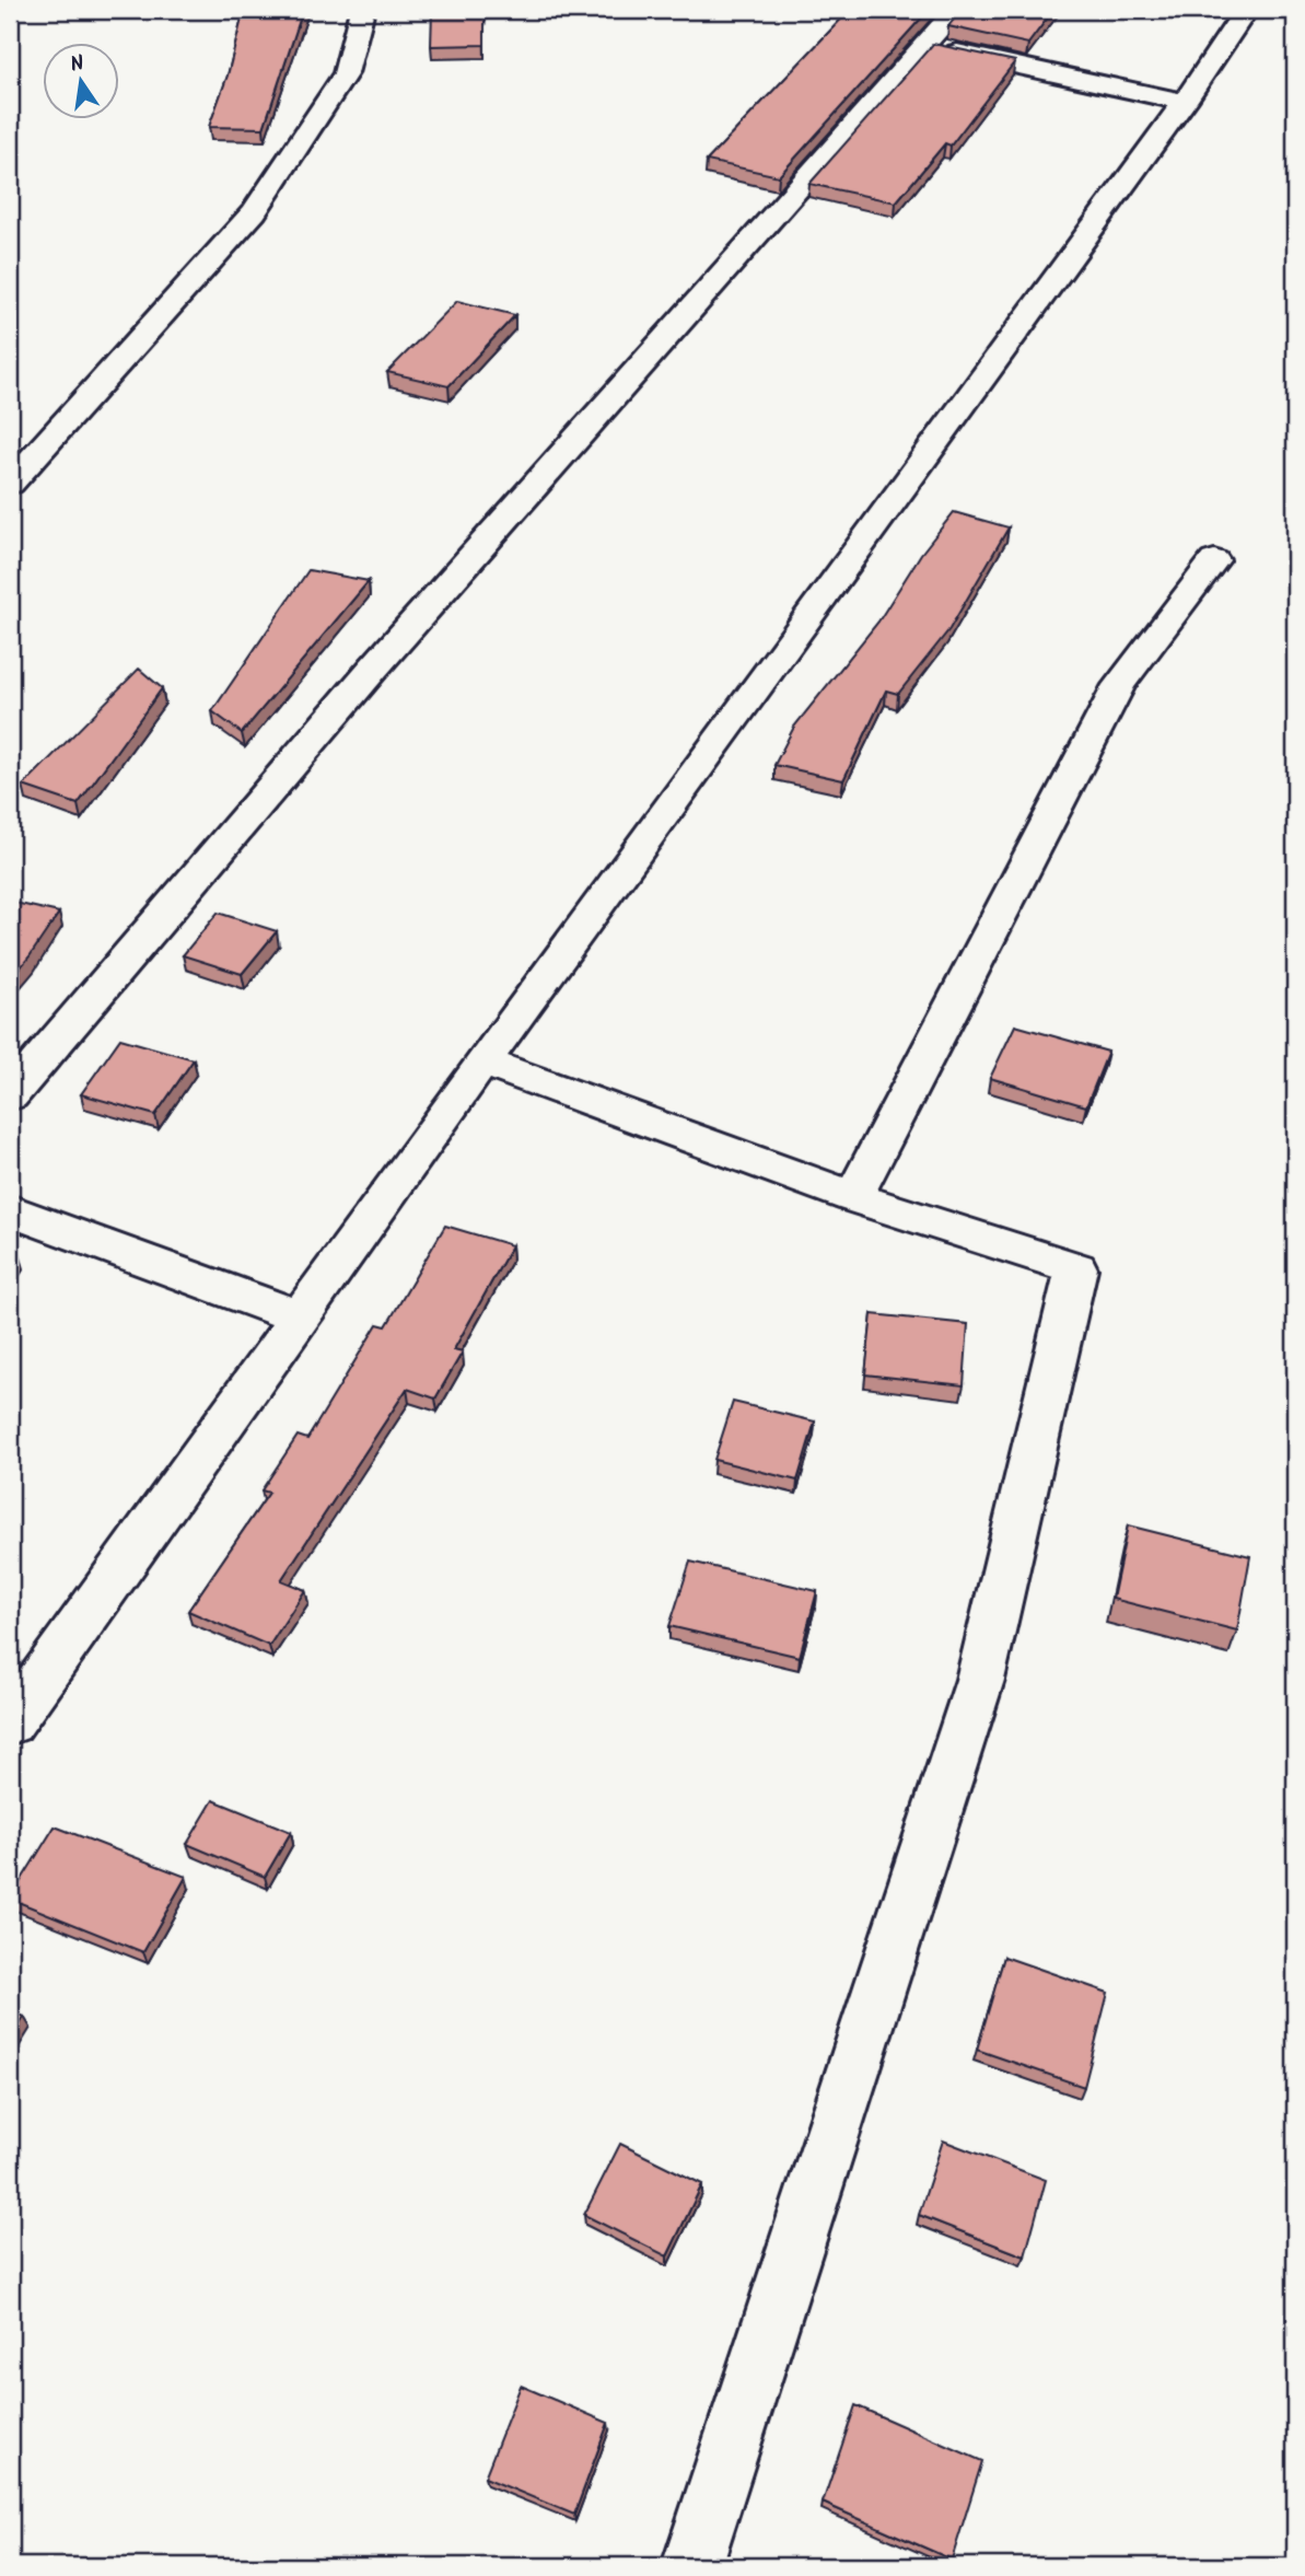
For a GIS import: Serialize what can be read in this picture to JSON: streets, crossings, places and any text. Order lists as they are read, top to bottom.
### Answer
{
  "north": "top"
}
